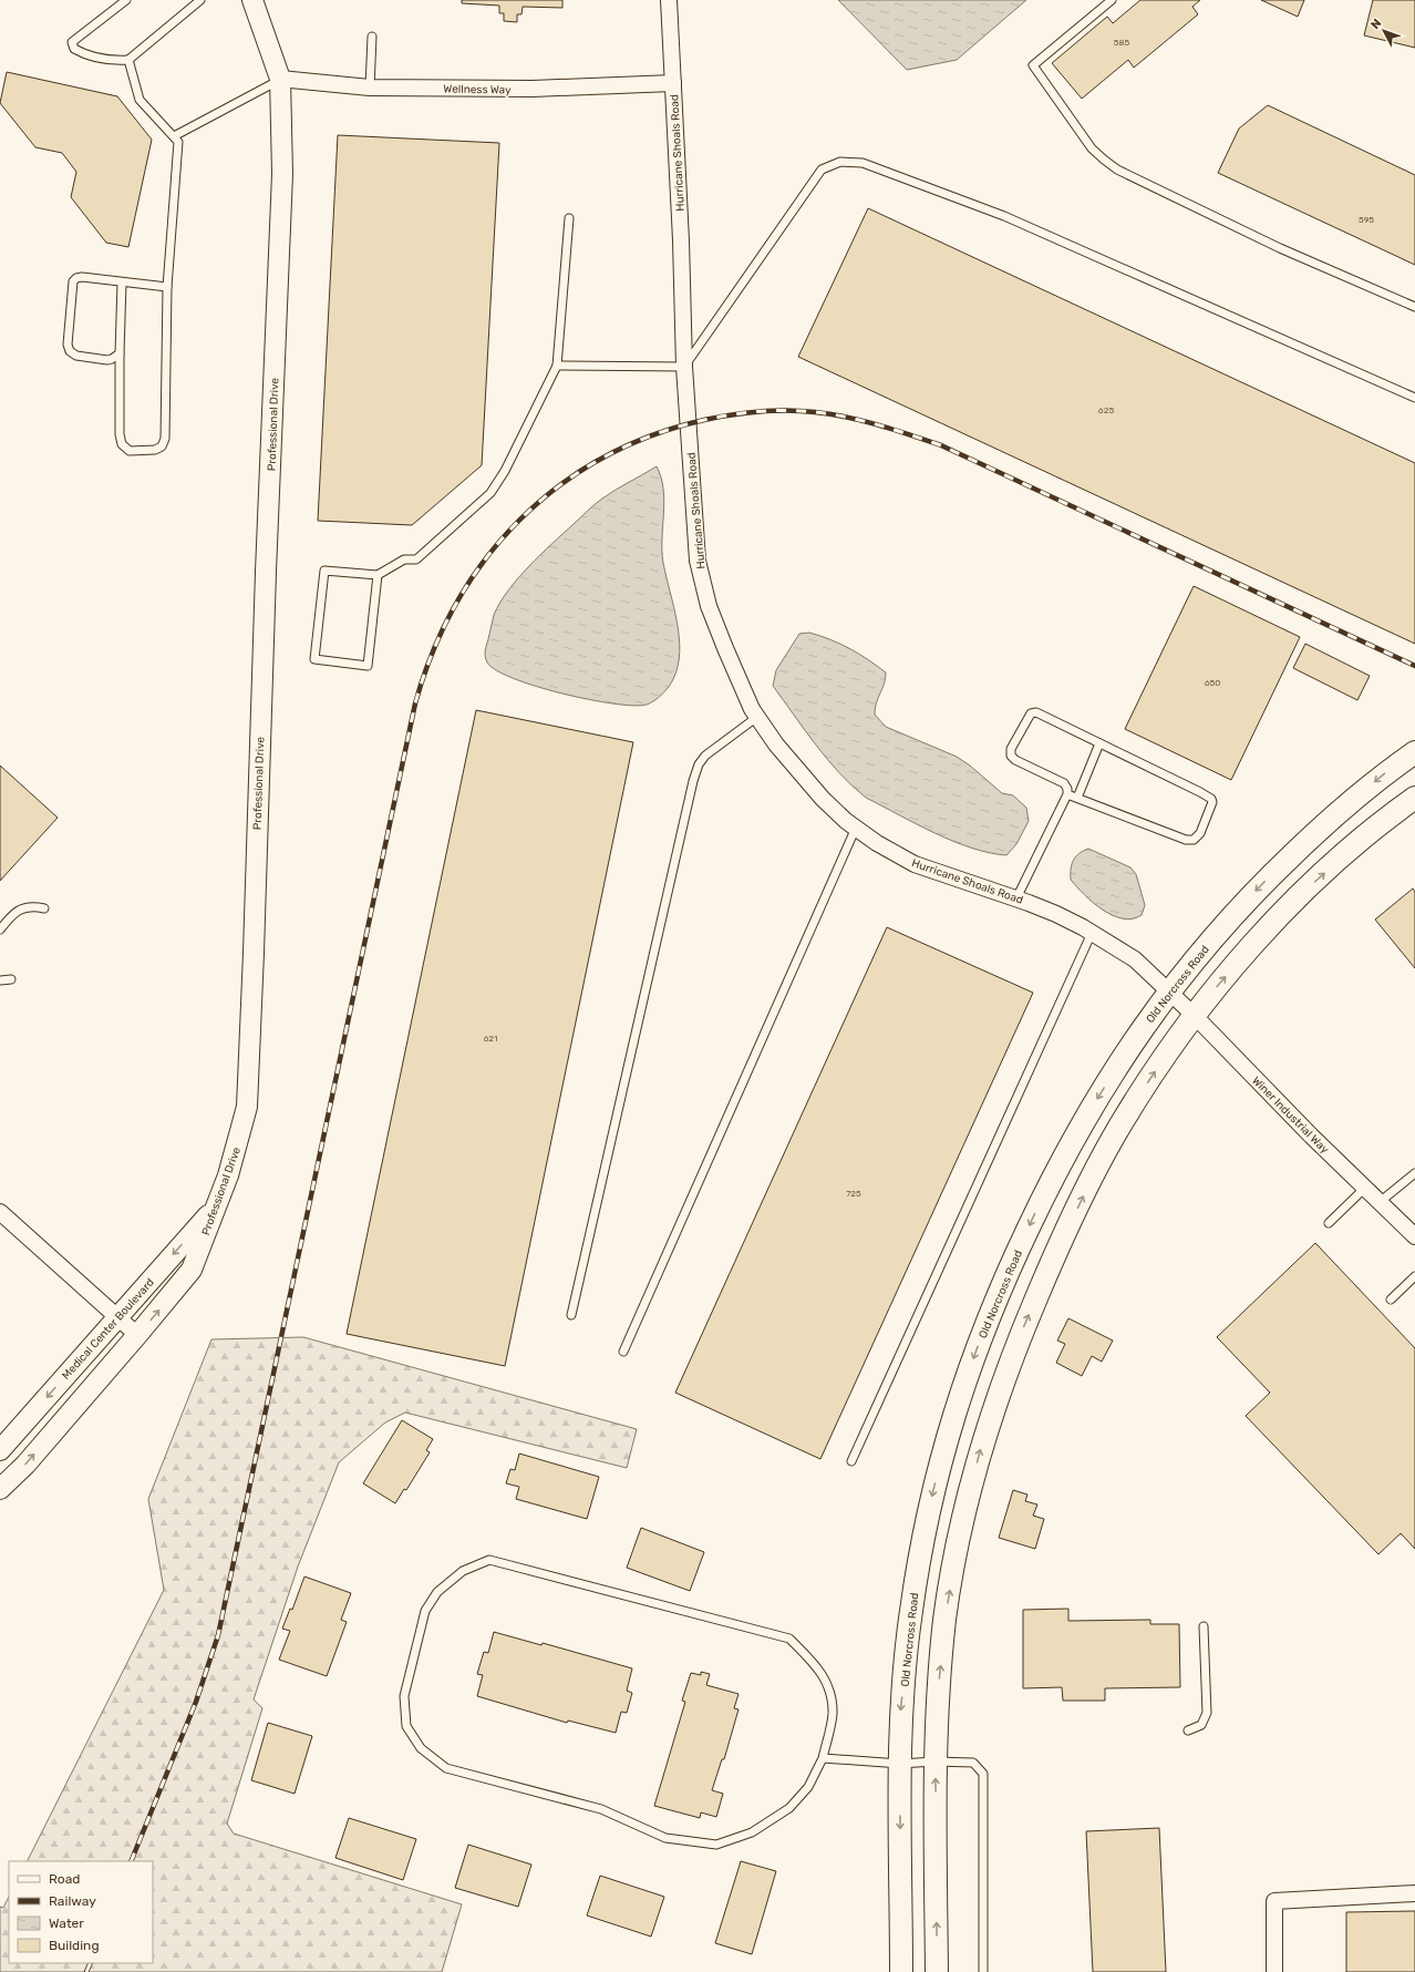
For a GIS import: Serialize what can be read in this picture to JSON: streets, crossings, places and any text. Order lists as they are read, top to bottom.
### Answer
{
  "streets": {
    "main road": ["Old Norcross Road"],
    "street": [
      "Wellness Way",
      "Hurricane Shoals Road",
      "Professional Drive",
      "Winer Industrial Way",
      "Medical Center Boulevard"
    ]
  },
  "crossings": [
    ["Wellness Way", "Hurricane Shoals Road"],
    ["Wellness Way", "Professional Drive"],
    ["Hurricane Shoals Road", "Old Norcross Road"],
    ["Hurricane Shoals Road", "Winer Industrial Way"],
    ["Professional Drive", "Medical Center Boulevard"],
    ["Old Norcross Road", "Winer Industrial Way"]
  ],
  "one_way": ["Medical Center Boulevard"],
  "house_numbers": [
    "585",
    "595",
    "625",
    "650",
    "621",
    "725"
  ],
  "legend": [
    "Road",
    "Railway",
    "Water",
    "Building"
  ],
  "north": "top left"
}
